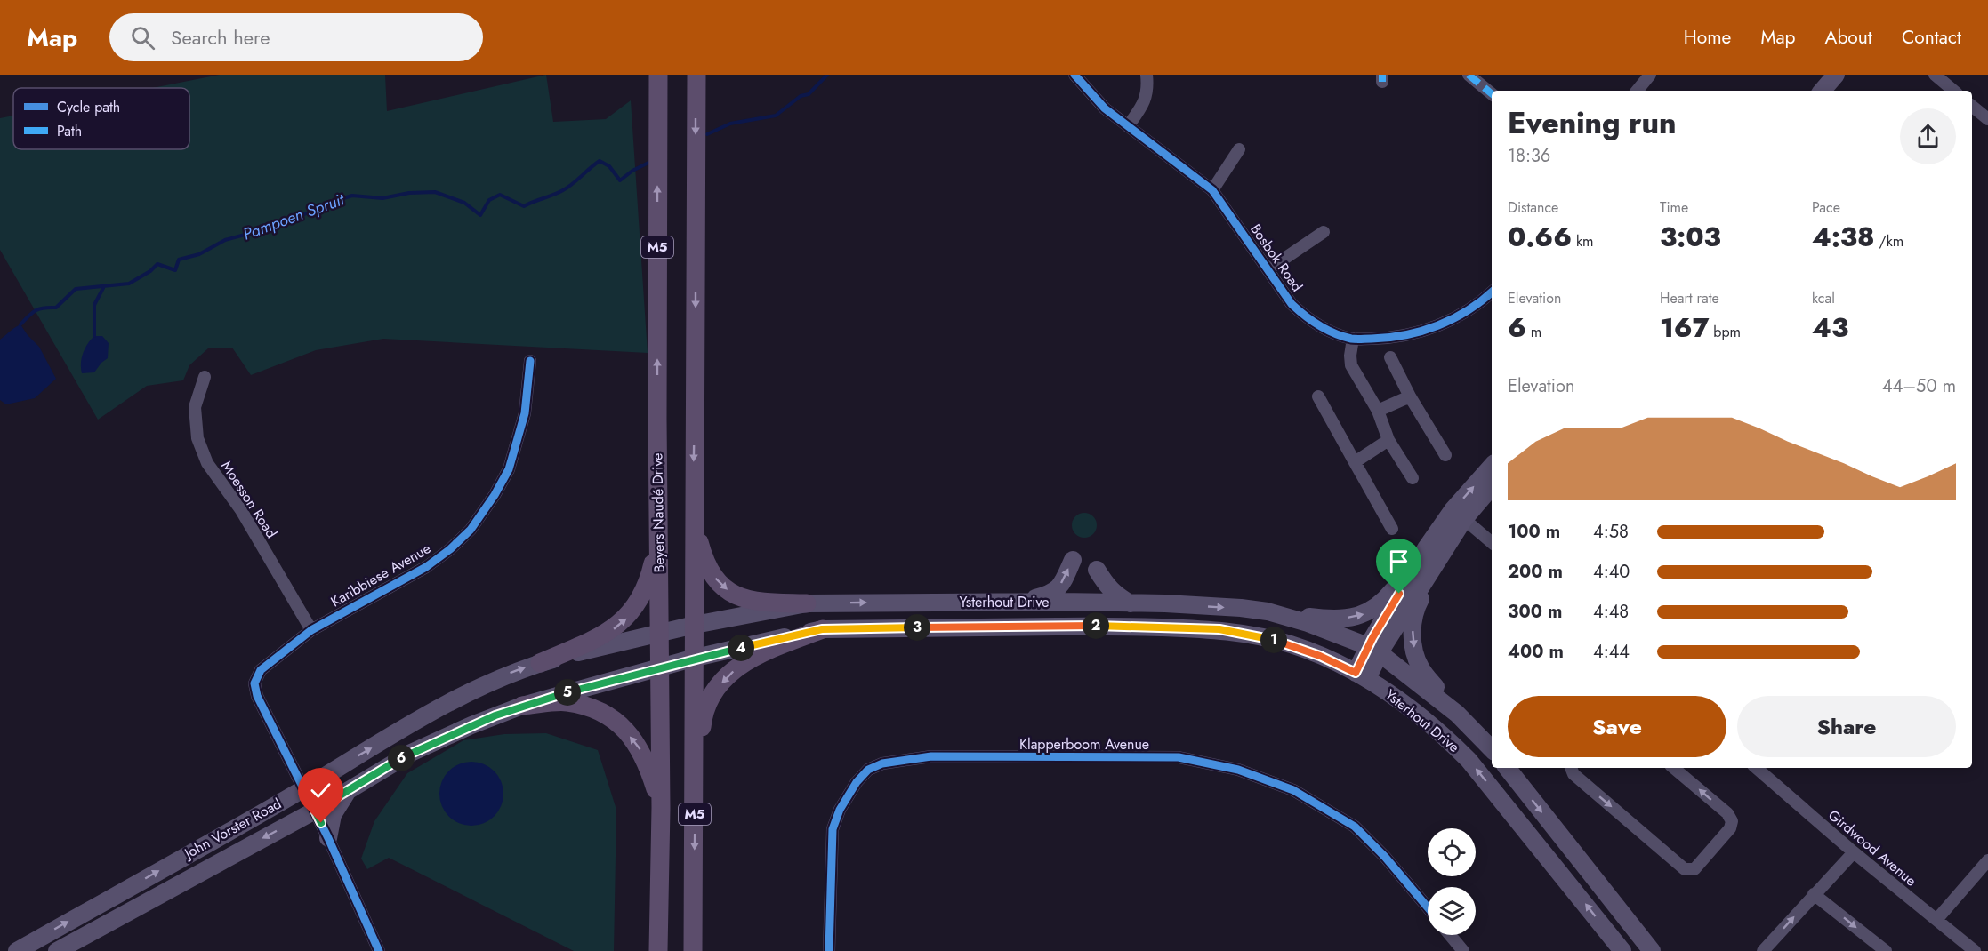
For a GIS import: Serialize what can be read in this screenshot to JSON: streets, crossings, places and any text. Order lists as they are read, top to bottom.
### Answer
{
  "streets": {
    "main road": [
      "M5",
      "Beyers Naudé Drive",
      "Ysterhout Drive",
      "John Vorster Road"
    ],
    "street": [
      "Bosbok Road",
      "Moesson Road",
      "Karibbiese Avenue",
      "Klapperboom Avenue",
      "Girdwood Avenue"
    ]
  },
  "crossings": [
    ["M5", "Ysterhout Drive"],
    ["Moesson Road", "Karibbiese Avenue"],
    ["Beyers Naudé Drive", "Ysterhout Drive"],
    ["Beyers Naudé Drive", "John Vorster Road"],
    ["Karibbiese Avenue", "John Vorster Road"],
    ["Ysterhout Drive", "John Vorster Road"]
  ],
  "water": ["Pampoen Spruit"],
  "legend": ["Cycle path", "Path"],
  "page": {
    "header": "Map",
    "search": "Search here",
    "nav": [
      "Home",
      "Map",
      "About",
      "Contact"
    ],
    "heading": ["Evening run", "18:36"],
    "stats": [
      ["Distance", "0.66 km"],
      ["Time", "3:03"],
      ["Pace", "4:38 /km"],
      ["Elevation", "6 m"],
      ["Heart rate", "167 bpm"],
      ["kcal", "43"]
    ],
    "chart": ["Elevation", "44–50 m"],
    "list": [
      {
        "name": "100 m",
        "note": "4:58"
      },
      {
        "name": "200 m",
        "note": "4:40"
      },
      {
        "name": "300 m",
        "note": "4:48"
      },
      {
        "name": "400 m",
        "note": "4:44"
      }
    ],
    "pins": [
      "2",
      "3",
      "1",
      "4",
      "5",
      "6"
    ],
    "buttons": ["Save", "Share"]
  }
}
